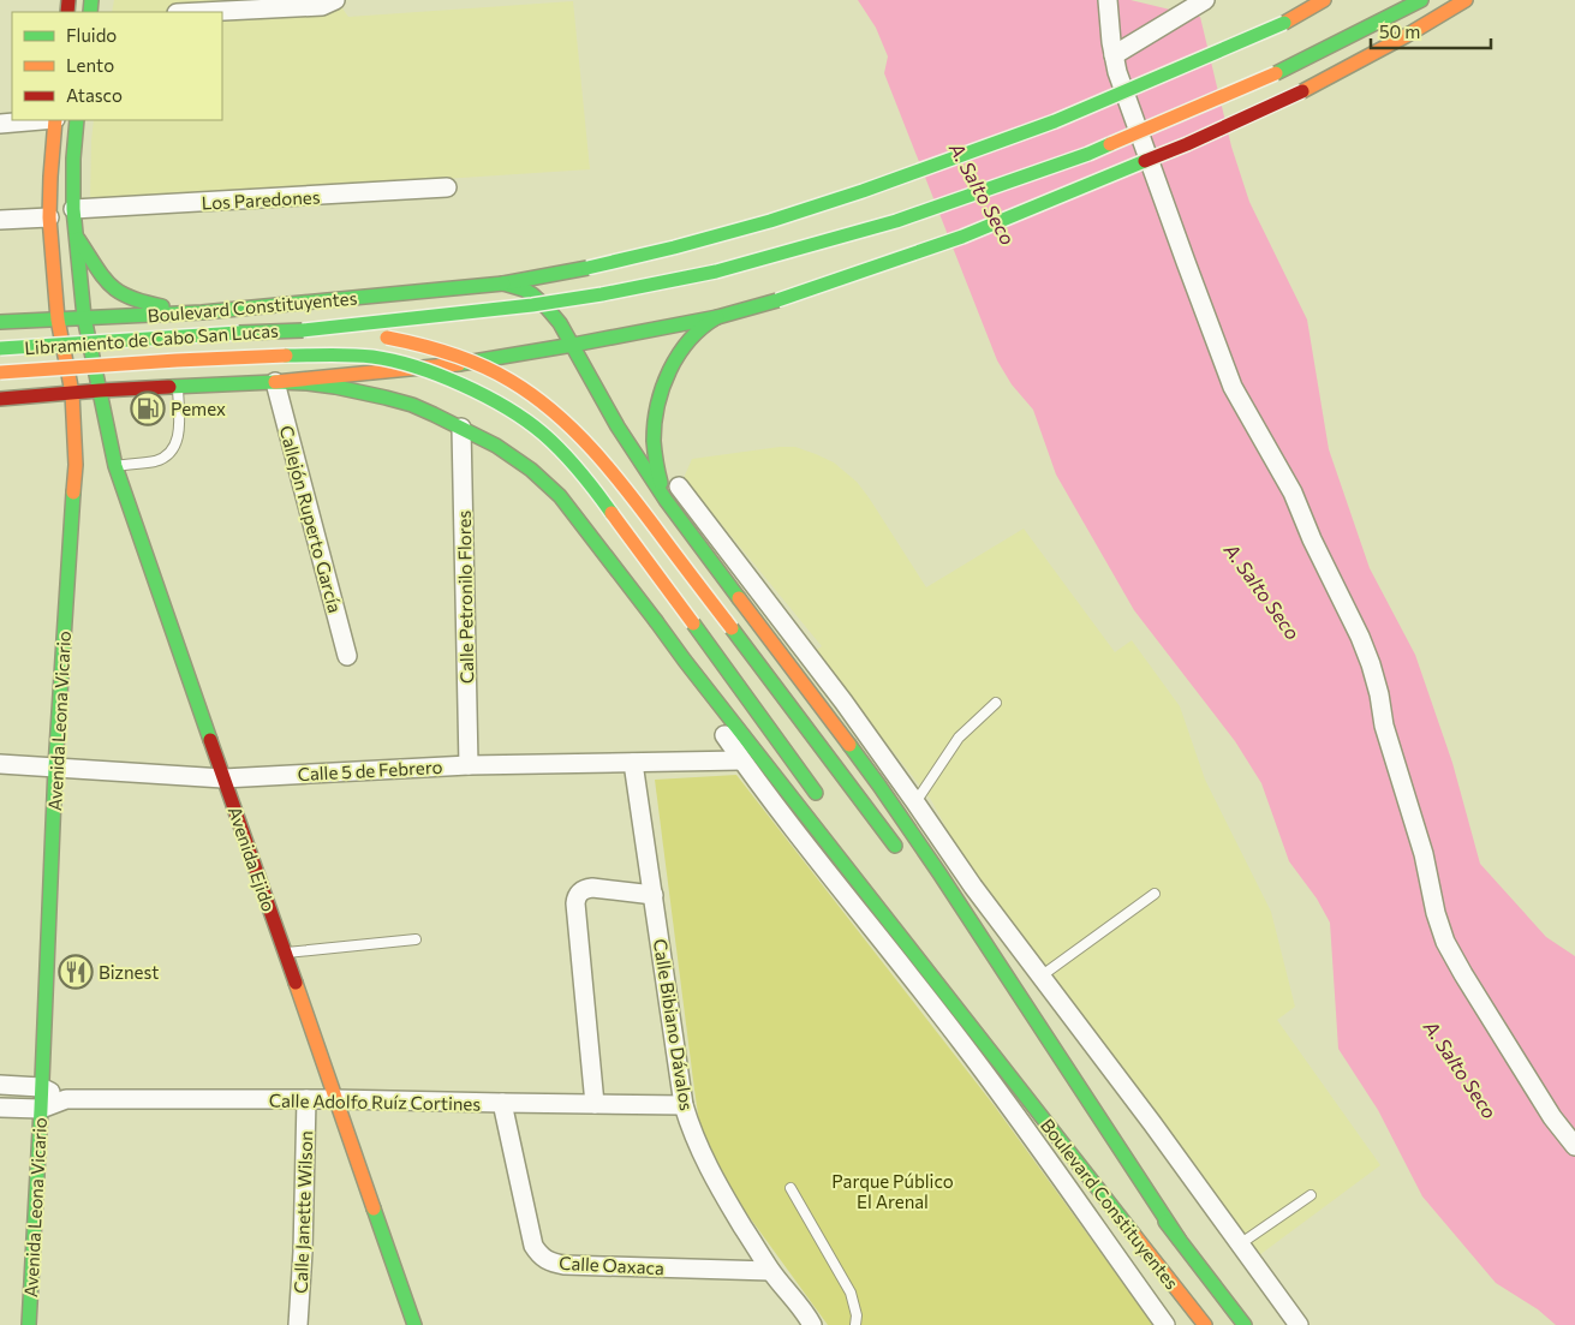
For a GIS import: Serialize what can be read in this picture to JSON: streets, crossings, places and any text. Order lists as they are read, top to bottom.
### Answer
{
  "streets": {
    "main road": [
      "Boulevard Constituyentes",
      "Libramiento de Cabo San Lucas",
      "Avenida Leona Vicario",
      "Avenida Ejido"
    ],
    "street": [
      "Los Paredones",
      "Callejón Ruperto García",
      "Calle Petronilo Flores",
      "Calle 5 de Febrero",
      "Calle Bibiano Dávalos",
      "Calle Adolfo Ruíz Cortines",
      "Calle Janette Wilson",
      "Calle Oaxaca"
    ]
  },
  "crossings": [
    ["Boulevard Constituyentes", "Avenida Leona Vicario"],
    ["Calle Petronilo Flores", "Calle 5 de Febrero"],
    ["Avenida Leona Vicario", "Calle 5 de Febrero"],
    ["Avenida Leona Vicario", "Calle Adolfo Ruíz Cortines"],
    ["Calle 5 de Febrero", "Avenida Ejido"],
    ["Calle 5 de Febrero", "Calle Bibiano Dávalos"],
    ["Avenida Ejido", "Calle Adolfo Ruíz Cortines"],
    ["Calle Bibiano Dávalos", "Calle Adolfo Ruíz Cortines"],
    ["Calle Bibiano Dávalos", "Calle Oaxaca"],
    ["Calle Adolfo Ruíz Cortines", "Calle Janette Wilson"],
    ["Calle Adolfo Ruíz Cortines", "Calle Oaxaca"]
  ],
  "water": ["A. Salto Seco"],
  "parks": ["Parque Público El Arenal"],
  "places": {
    "fuel station": ["Pemex"],
    "restaurant": ["Biznest"]
  },
  "legend": ["Fluido", "Lento", "Atasco"],
  "scale_bar": "50 m"
}
